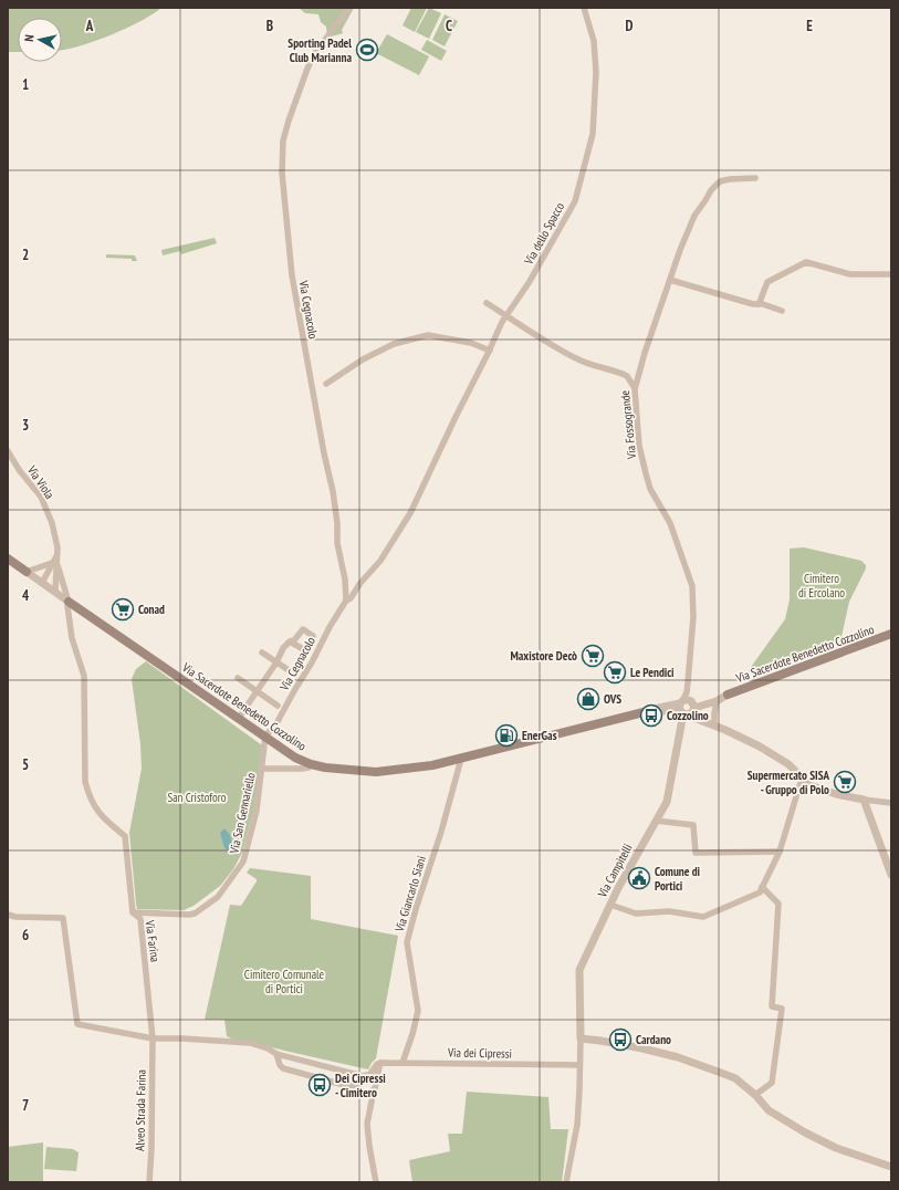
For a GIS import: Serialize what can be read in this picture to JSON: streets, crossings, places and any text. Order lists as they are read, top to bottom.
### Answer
{
  "streets": {
    "main road": ["Via Sacerdote Benedetto Cozzolino"],
    "street": [
      "Via dello Spacco",
      "Via Cegnacolo",
      "Via Fossogrande",
      "Via Viola",
      "Via San Gennariello",
      "Via Campitelli",
      "Via Giancarlo Siani",
      "Via Farina",
      "Via dei Cipressi",
      "Alveo Strada Farina"
    ]
  },
  "crossings": [
    ["Via dello Spacco", "Via Cegnacolo"],
    ["Via Cegnacolo", "Via Sacerdote Benedetto Cozzolino"],
    ["Via Cegnacolo", "Via San Gennariello"],
    ["Via Viola", "Via Sacerdote Benedetto Cozzolino"],
    ["Via Sacerdote Benedetto Cozzolino", "Via San Gennariello"],
    ["Via Sacerdote Benedetto Cozzolino", "Via Campitelli"],
    ["Via Sacerdote Benedetto Cozzolino", "Via Giancarlo Siani"],
    ["Via Sacerdote Benedetto Cozzolino", "Via Farina"],
    ["Via San Gennariello", "Via Farina"],
    ["Via Giancarlo Siani", "Via dei Cipressi"],
    ["Via Farina", "Alveo Strada Farina"]
  ],
  "parks": ["Cimitero di Ercolano", "San Cristoforo", "Cimitero Comunale di Portici"],
  "places": {
    "sports": ["Sporting Padel Club Marianna"],
    "supermarket": [
      "Conad",
      "Maxistore Decò",
      "Le Pendici",
      "Supermercato SISA - Gruppo di Polo"
    ],
    "shop": ["OVS"],
    "bus stop": ["Cozzolino", "Cardano", "Dei Cipressi - Cimitero"],
    "fuel station": ["EnerGas"],
    "public building": ["Comune di Portici"]
  },
  "north": "left",
  "grid": {
    "columns": [
      "A",
      "B",
      "C",
      "D",
      "E"
    ],
    "rows": [
      "1",
      "2",
      "3",
      "4",
      "5",
      "6",
      "7"
    ]
  }
}
